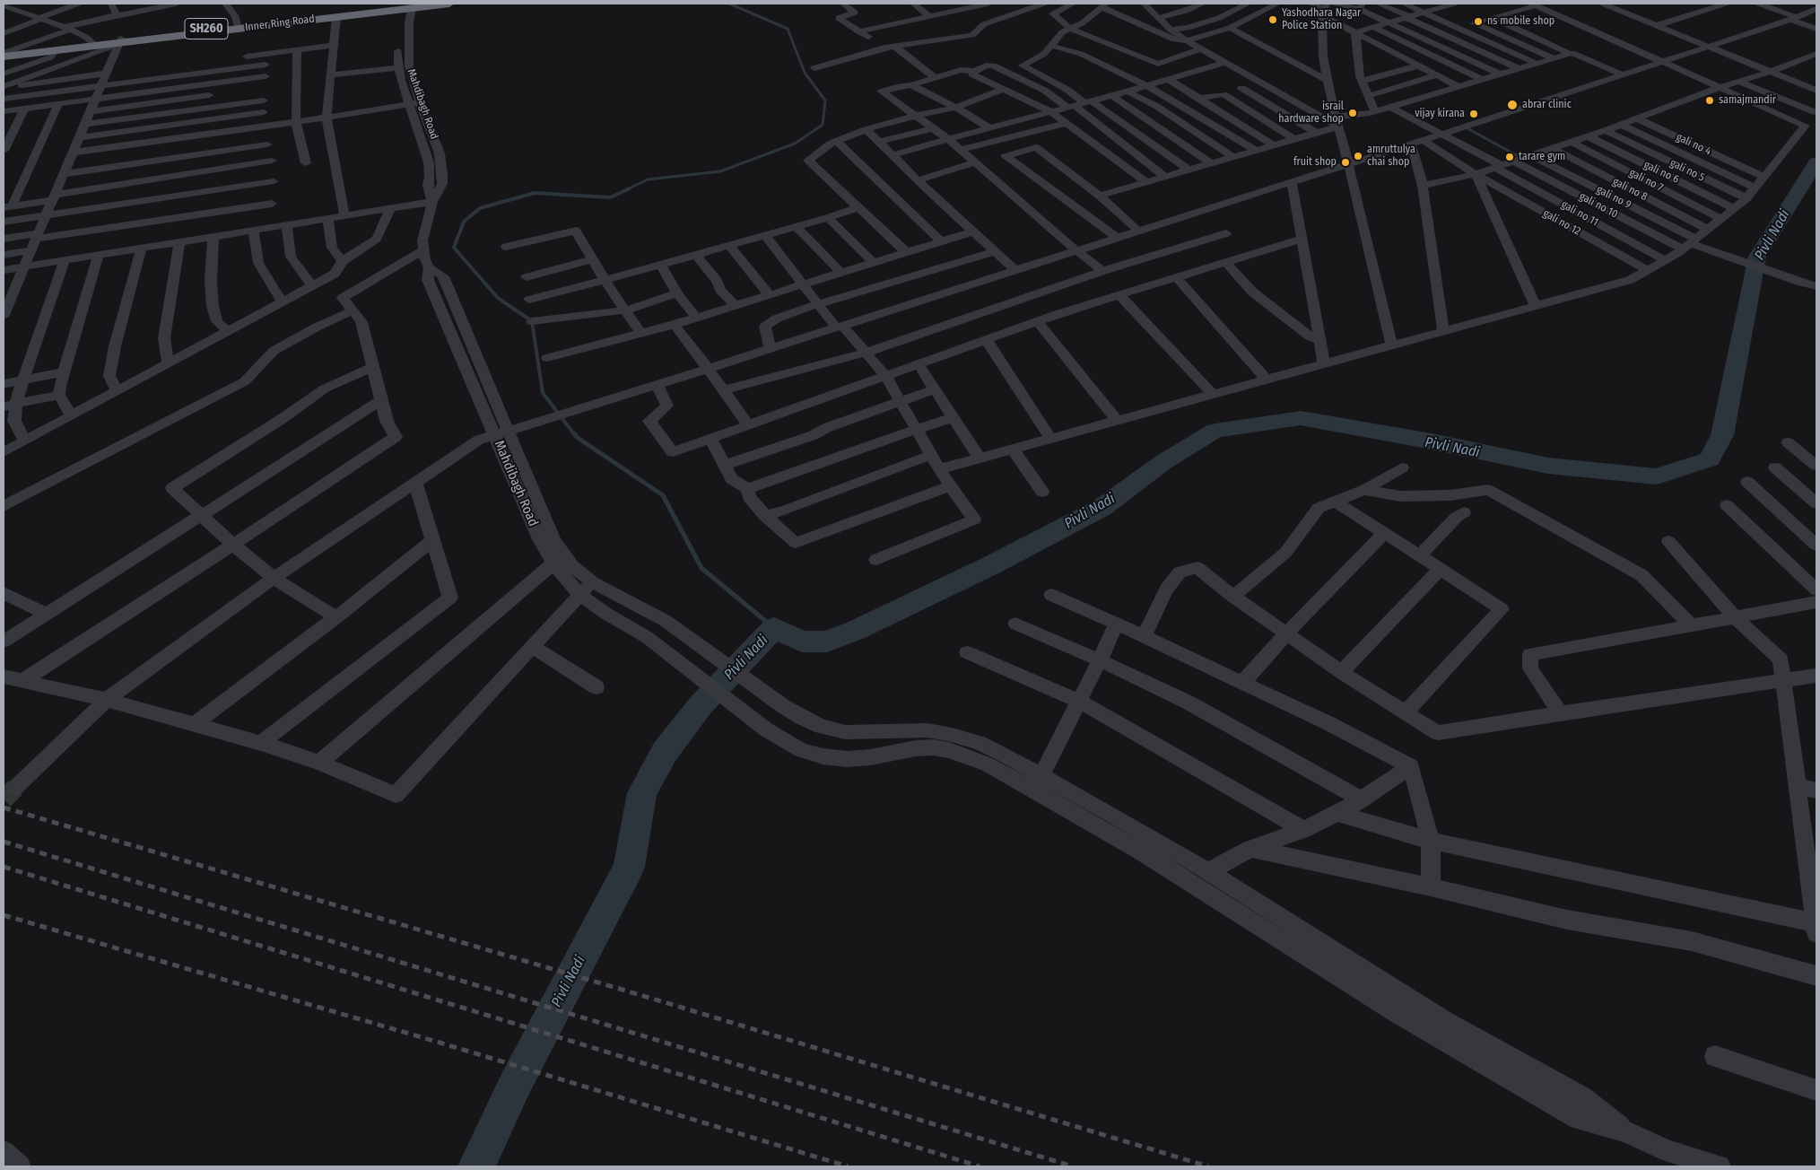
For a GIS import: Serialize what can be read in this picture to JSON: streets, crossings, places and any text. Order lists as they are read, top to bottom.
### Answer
{
  "streets": {
    "highway": ["Inner Ring Road", "SH260"],
    "street": [
      "Mahdibagh Road",
      "gali no 4",
      "gali no 5",
      "gali no 6",
      "gali no 7",
      "gali no 8",
      "gali no 9",
      "gali no 10",
      "gali no 11",
      "gali no 12"
    ]
  },
  "crossings": [
    ["Inner Ring Road", "Mahdibagh Road"],
    ["gali no 9", "gali no 10"]
  ],
  "water": ["Pivli Nadi"],
  "places": [
    "Yashodhara Nagar Police Station",
    "ns mobile shop",
    "samajmandir",
    "abrar clinic",
    "israil hardware shop",
    "vijay kirana",
    "amruttulya chai shop",
    "tarare gym",
    "fruit shop"
  ]
}
